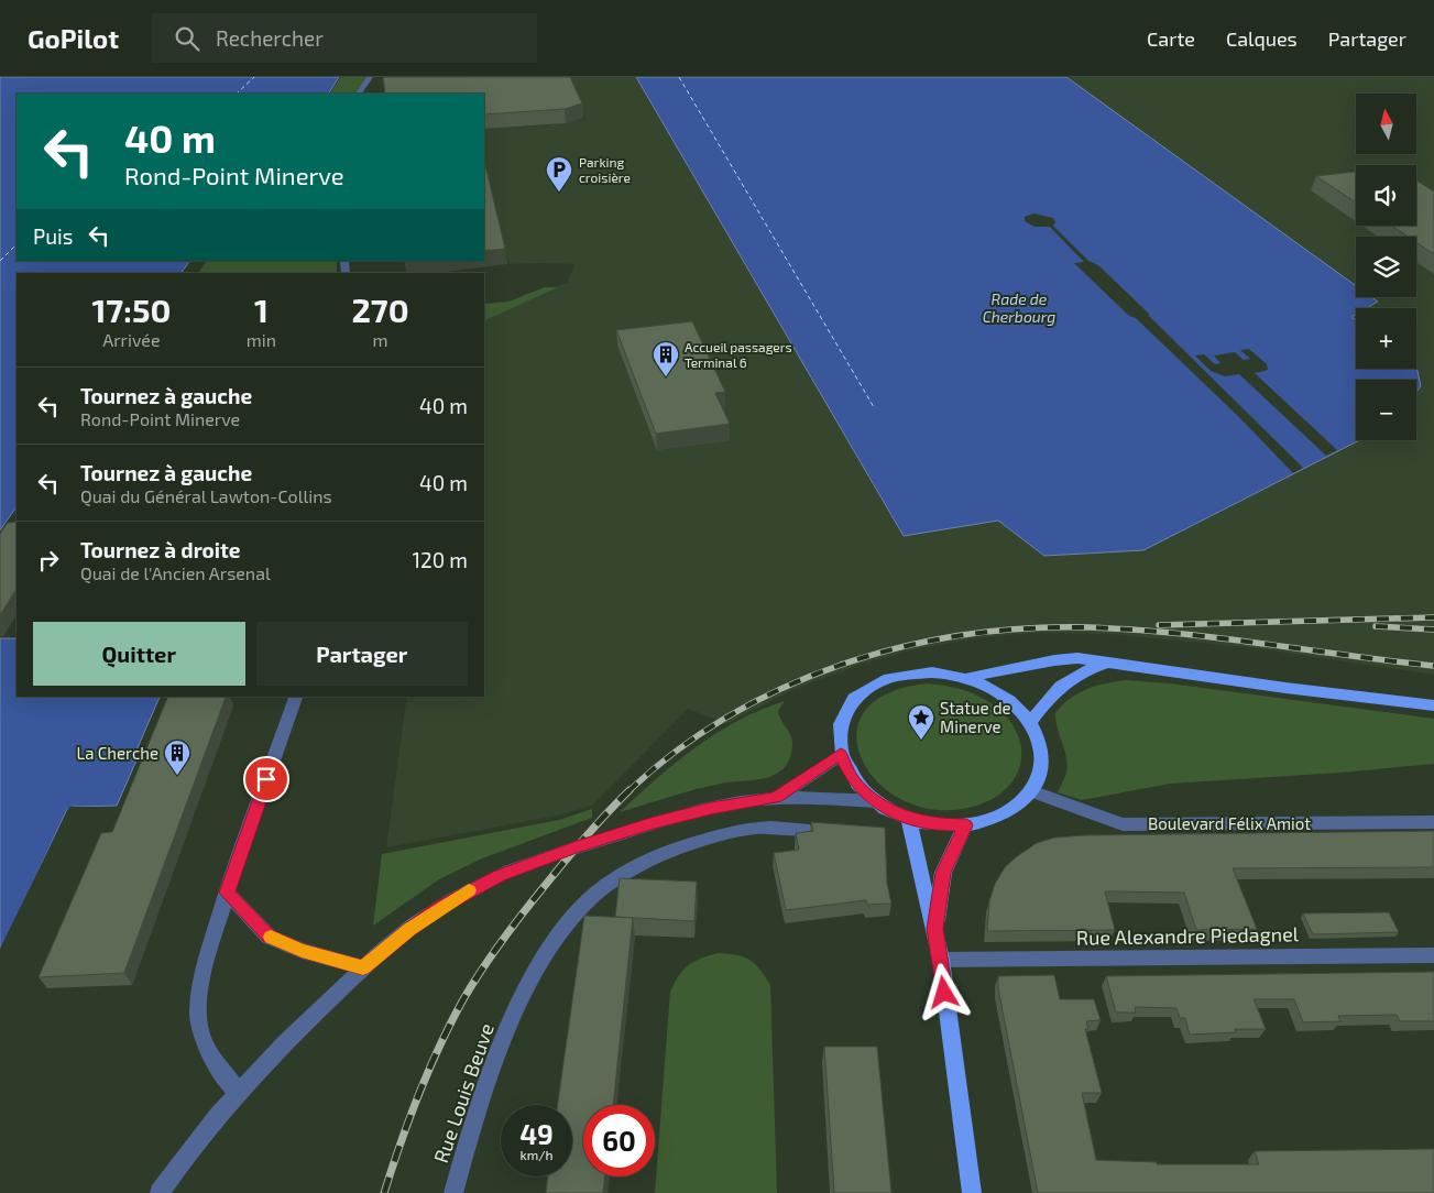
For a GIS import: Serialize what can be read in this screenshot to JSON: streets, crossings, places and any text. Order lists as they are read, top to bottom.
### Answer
{
  "streets": {
    "street": ["Boulevard Félix Amiot", "Rue Alexandre Piedagnel", "Rue Louis Beuve"]
  },
  "water": ["Rade de Cherbourg"],
  "places": {
    "parking": ["Parking croisière"],
    "building": ["Accueil passagers Terminal 6", "La Cherche"],
    "place": ["Statue de Minerve"]
  },
  "north": "top",
  "page": {
    "header": "GoPilot",
    "search": "Rechercher",
    "nav": ["Carte", "Calques", "Partager"],
    "map_buttons": ["+", "−"],
    "turn": ["40 m", "Rond-Point Minerve"],
    "then": "Puis",
    "eta": [
      "17:50",
      "Arrivée",
      "1",
      "min",
      "270",
      "m"
    ],
    "list": [
      {
        "name": "Tournez à gauche",
        "note": "Rond-Point Minerve",
        "value": "40 m"
      },
      {
        "name": "Tournez à gauche",
        "note": "Quai du Général Lawton-Collins",
        "value": "40 m"
      },
      {
        "name": "Tournez à droite",
        "note": "Quai de l'Ancien Arsenal",
        "value": "120 m"
      }
    ],
    "buttons": ["Quitter", "Partager"],
    "speed": "49 km/h",
    "limit": "60"
  }
}
